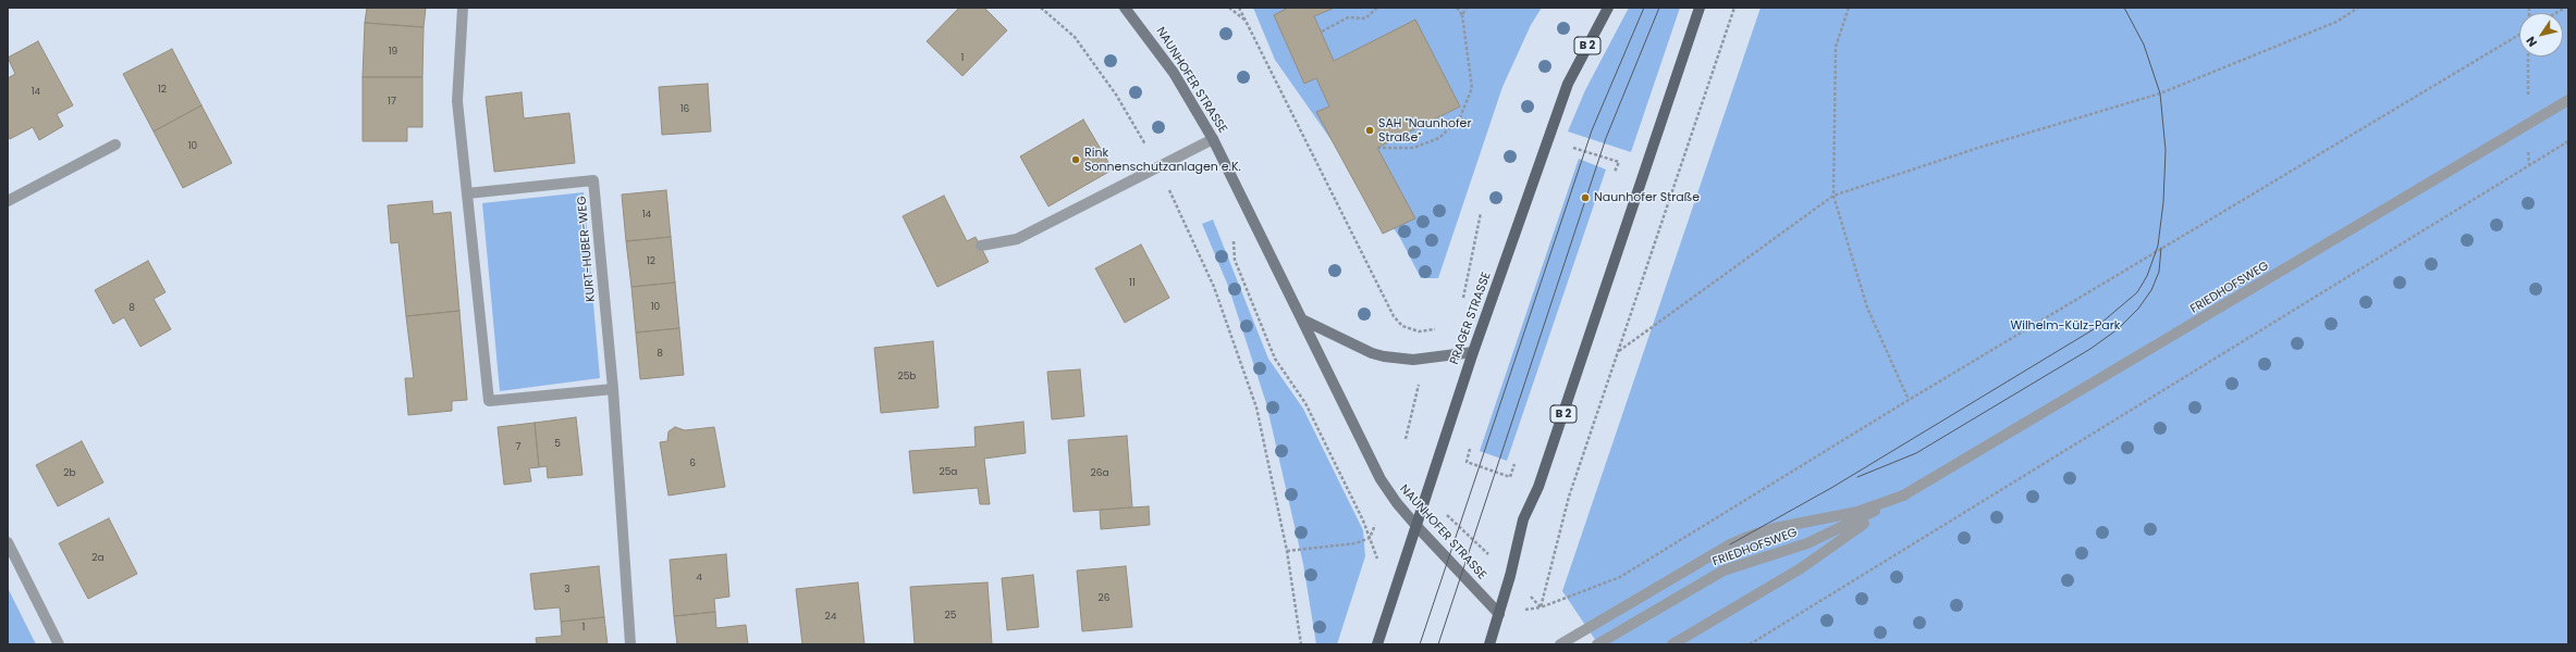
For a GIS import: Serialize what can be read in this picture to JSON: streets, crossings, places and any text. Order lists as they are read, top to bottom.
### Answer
{
  "streets": {
    "main road": ["B 2", "NAUNHOFER STRASSE", "PRAGER STRASSE"],
    "street": ["KURT-HUBER-WEG", "FRIEDHOFSWEG"]
  },
  "crossings": [
    ["B 2", "NAUNHOFER STRASSE"],
    ["NAUNHOFER STRASSE", "PRAGER STRASSE"]
  ],
  "parks": ["Wilhelm-Külz-Park"],
  "places": ["SAH \"Naunhofer Straße\"", "Rink Sonnenschutzanlagen e.K.", "Naunhofer Straße"],
  "house_numbers": [
    "19",
    "1",
    "12",
    "14",
    "17",
    "16",
    "10",
    "14",
    "12",
    "11",
    "10",
    "8",
    "8",
    "25b",
    "5",
    "7",
    "6",
    "25a",
    "2b",
    "26a",
    "2a",
    "4",
    "3",
    "26",
    "25",
    "24",
    "1"
  ],
  "north": "bottom left"
}
